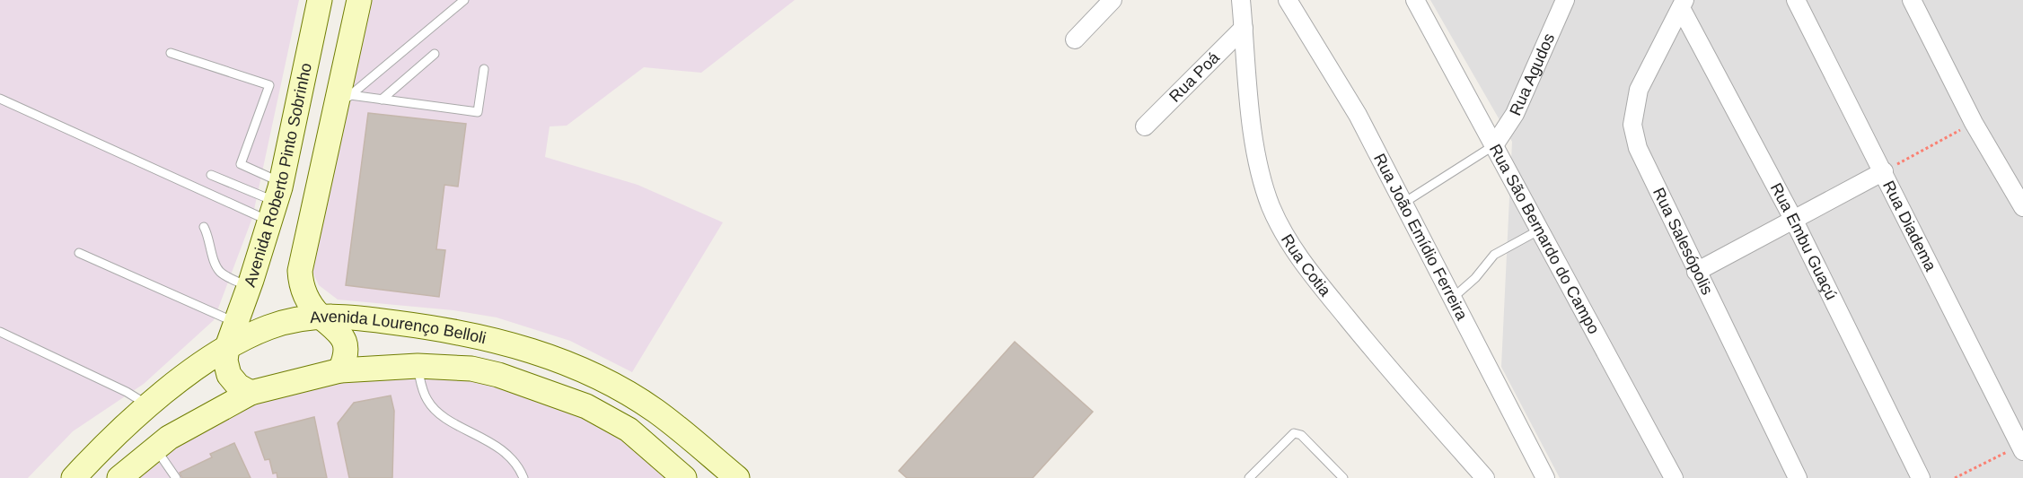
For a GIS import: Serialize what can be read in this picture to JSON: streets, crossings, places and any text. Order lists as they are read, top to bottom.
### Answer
{
  "streets": {
    "street": [
      "Rua Agudos",
      "Rua Poá",
      "Avenida Roberto Pinto Sobrinho",
      "Rua Diadema",
      "Rua João Emídio Ferreira",
      "Rua São Bernardo do Campo",
      "Rua Salesópolis",
      "Rua Embu Guaçú",
      "Rua Cotia",
      "Avenida Lourenço Belloli"
    ]
  },
  "crossings": [
    ["Rua Agudos", "Rua São Bernardo do Campo"],
    ["Rua Poá", "Rua Cotia"],
    ["Avenida Roberto Pinto Sobrinho", "Avenida Lourenço Belloli"],
    ["Rua Salesópolis", "Rua Embu Guaçú"]
  ]
}
